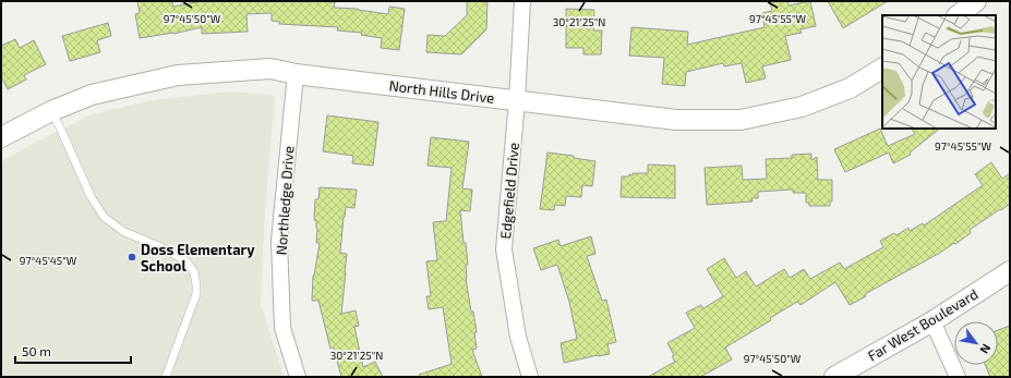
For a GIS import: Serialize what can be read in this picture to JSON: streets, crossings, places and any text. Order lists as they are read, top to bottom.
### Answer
{
  "streets": {
    "street": [
      "North Hills Drive",
      "Edgefield Drive",
      "Northledge Drive",
      "Far West Boulevard"
    ]
  },
  "crossings": [
    ["North Hills Drive", "Edgefield Drive"],
    ["North Hills Drive", "Northledge Drive"]
  ],
  "places": ["Doss Elementary School"],
  "scale_bar": "50 m",
  "north": "bottom right",
  "coordinates": [
    "97°45'50\"W",
    "97°45'55\"W",
    "30°21'25\"N",
    "97°45'45\"W"
  ]
}
